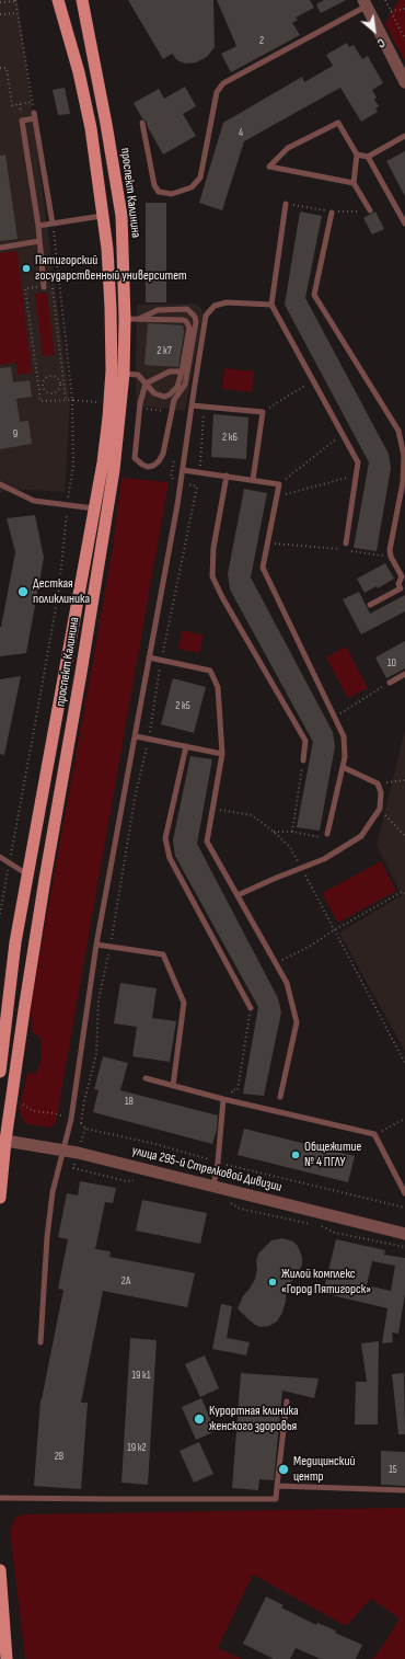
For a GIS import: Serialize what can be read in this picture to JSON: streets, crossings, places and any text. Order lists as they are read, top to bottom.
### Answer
{
  "streets": {
    "main road": ["проспект Калинина"],
    "street": ["улица 295-й Стрелковой Дивизии"]
  },
  "crossings": [
    ["проспект Калинина", "улица 295-й Стрелковой Дивизии"]
  ],
  "places": [
    "Пятигорский государственный университет",
    "Десткая поликлиника",
    "Общежитие № 4 ПГЛУ",
    "Жилой комплекс «Город Пятигорск»",
    "Курортная клиника женского здоровья",
    "Медицинский центр"
  ],
  "house_numbers": [
    "2",
    "4",
    "2 к7",
    "9",
    "2 к6",
    "10",
    "2 к5",
    "18",
    "2А",
    "19 к1",
    "19 к2",
    "2В",
    "15"
  ],
  "north": "bottom right"
}
